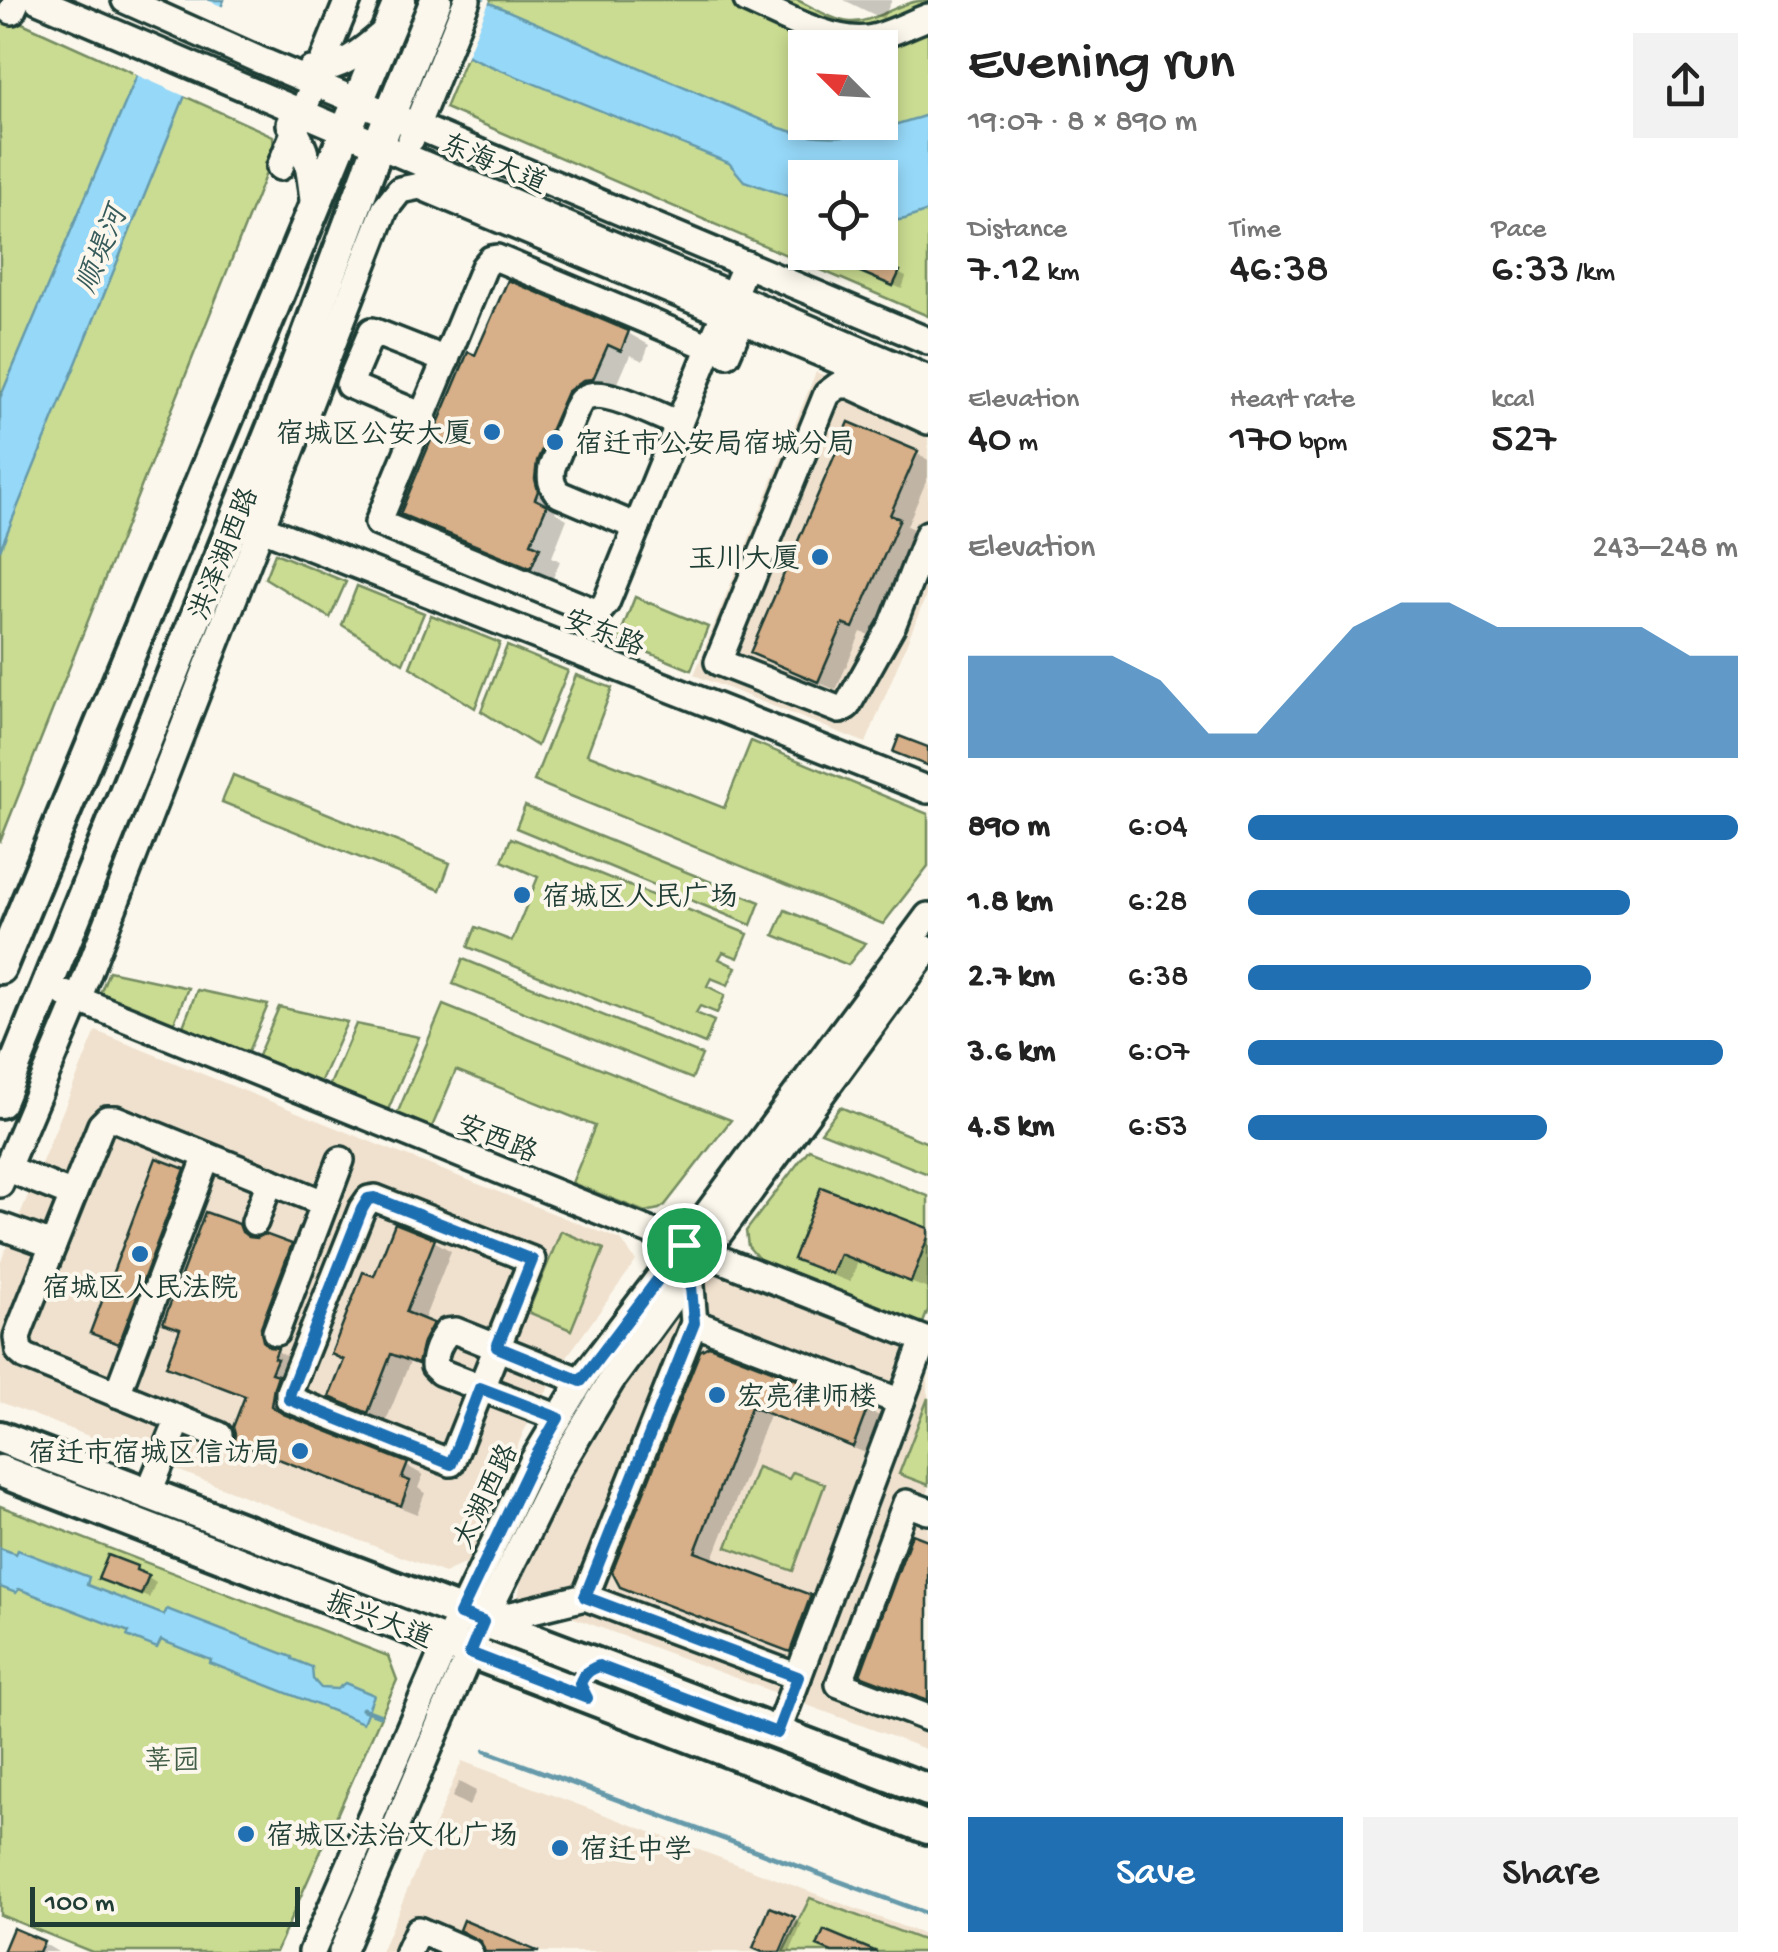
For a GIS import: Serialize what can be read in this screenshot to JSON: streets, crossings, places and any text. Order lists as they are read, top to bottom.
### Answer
{
  "streets": {
    "main road": ["洪泽湖西路", "振兴大道"],
    "street": [
      "东海大道",
      "安东路",
      "安西路",
      "太湖西路"
    ]
  },
  "crossings": [
    ["东海大道", "洪泽湖西路"],
    ["洪泽湖西路", "安西路"],
    ["安西路", "太湖西路"],
    ["太湖西路", "振兴大道"]
  ],
  "water": ["顺堤河"],
  "parks": ["莘园"],
  "places": [
    "宿城区公安大厦",
    "宿迁市公安局宿城分局",
    "玉川大厦",
    "宿城区人民广场",
    "宿城区人民法院",
    "宏亮律师楼",
    "宿迁市宿城区信访局",
    "宿城区法治文化广场",
    "宿迁中学"
  ],
  "scale_bar": "100 m",
  "north": "top left",
  "page": {
    "heading": ["Evening run", "19:07 · 8 × 890 m"],
    "stats": [
      ["Distance", "7.12 km"],
      ["Time", "46:38"],
      ["Pace", "6:33 /km"],
      ["Elevation", "40 m"],
      ["Heart rate", "170 bpm"],
      ["kcal", "527"]
    ],
    "chart": ["Elevation", "243–248 m"],
    "list": [
      {
        "name": "890 m",
        "note": "6:04"
      },
      {
        "name": "1.8 km",
        "note": "6:28"
      },
      {
        "name": "2.7 km",
        "note": "6:38"
      },
      {
        "name": "3.6 km",
        "note": "6:07"
      },
      {
        "name": "4.5 km",
        "note": "6:53"
      }
    ],
    "buttons": ["Save", "Share"],
    "scale": "100 m"
  }
}
